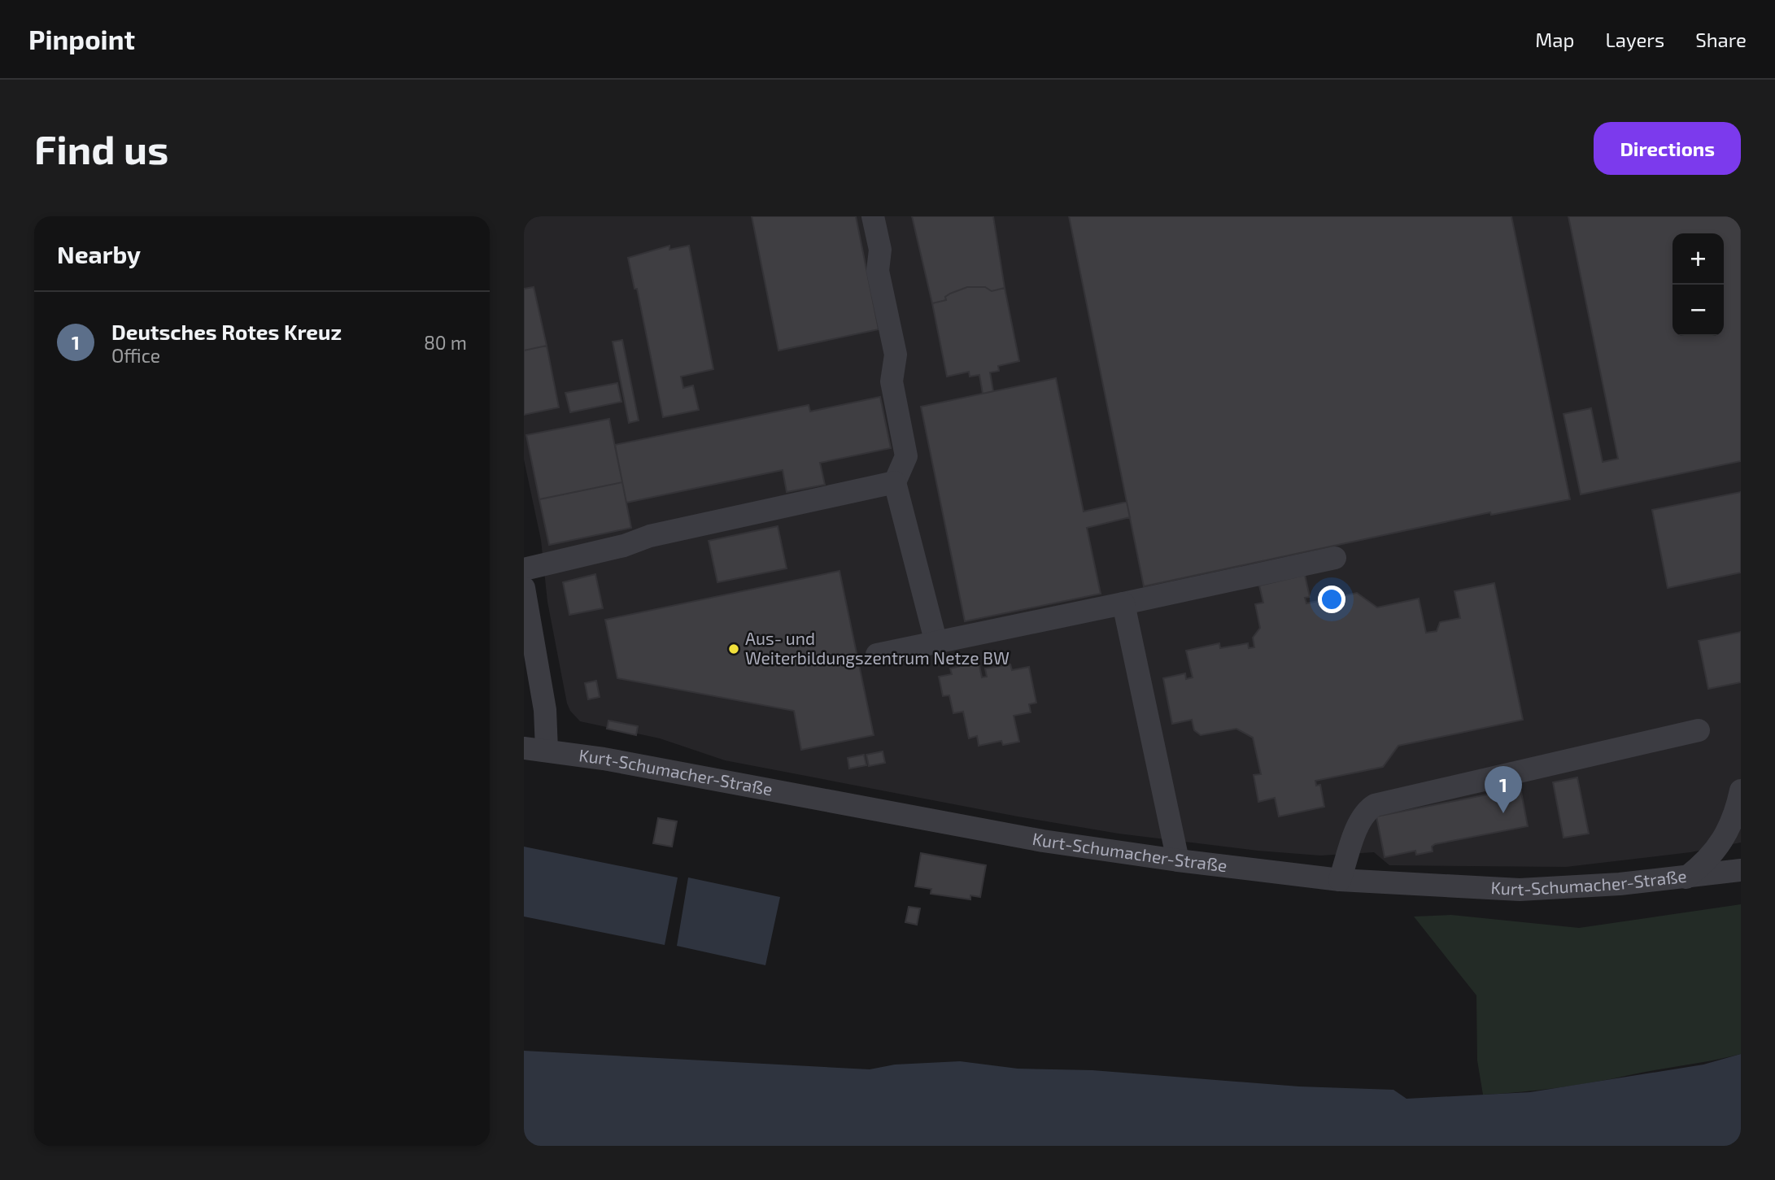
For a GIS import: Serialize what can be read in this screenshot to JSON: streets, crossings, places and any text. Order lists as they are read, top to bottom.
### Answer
{
  "streets": {
    "street": ["Kurt-Schumacher-Straße"]
  },
  "places": ["Aus- und Weiterbildungszentrum Netze BW"],
  "page": {
    "header": "Pinpoint",
    "nav": ["Map", "Layers", "Share"],
    "buttons": "Directions",
    "title": "Find us",
    "heading": "Nearby",
    "map_buttons": ["+", "−"],
    "list": [
      {
        "mark": "1",
        "name": "Deutsches Rotes Kreuz",
        "note": "Office",
        "value": "80 m"
      }
    ],
    "pins": "1"
  }
}
